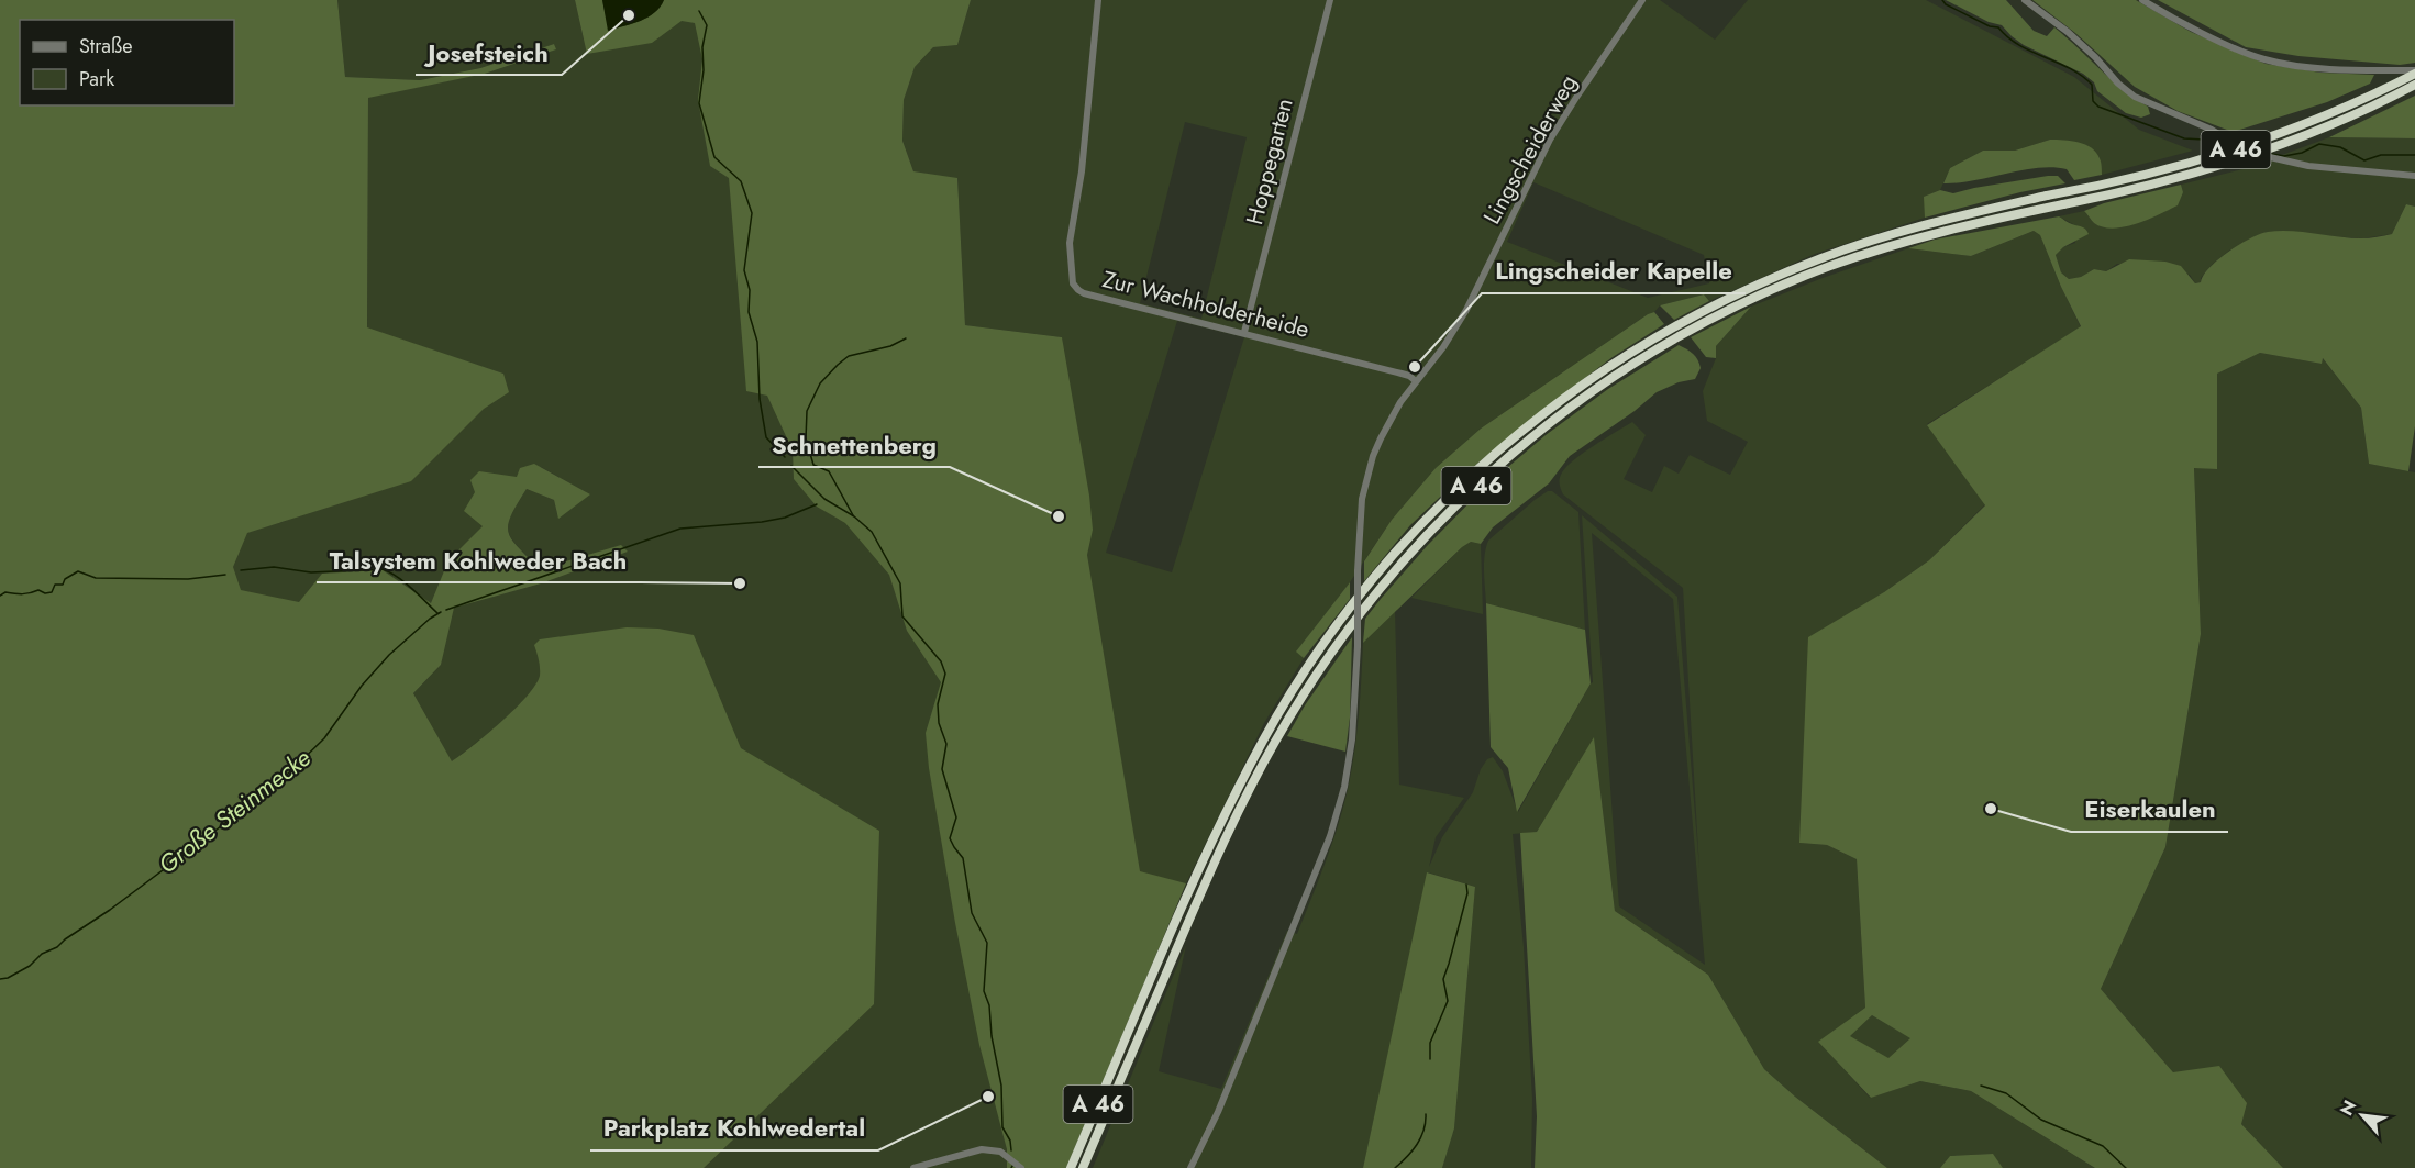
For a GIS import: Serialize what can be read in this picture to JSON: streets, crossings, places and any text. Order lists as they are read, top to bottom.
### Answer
{
  "streets": {
    "highway": ["A 46"],
    "street": ["Lingscheiderweg", "Hoppegarten", "Zur Wachholderheide"]
  },
  "crossings": [
    ["Lingscheiderweg", "Zur Wachholderheide"],
    ["Hoppegarten", "Zur Wachholderheide"]
  ],
  "water": ["Große Steinmecke"],
  "places": [
    "Josefsteich",
    "Lingscheider Kapelle",
    "Schnettenberg",
    "Talsystem Kohlweder Bach",
    "Eiserkaulen",
    "Parkplatz Kohlwedertal"
  ],
  "legend": ["Straße", "Park"],
  "north": "top left"
}
